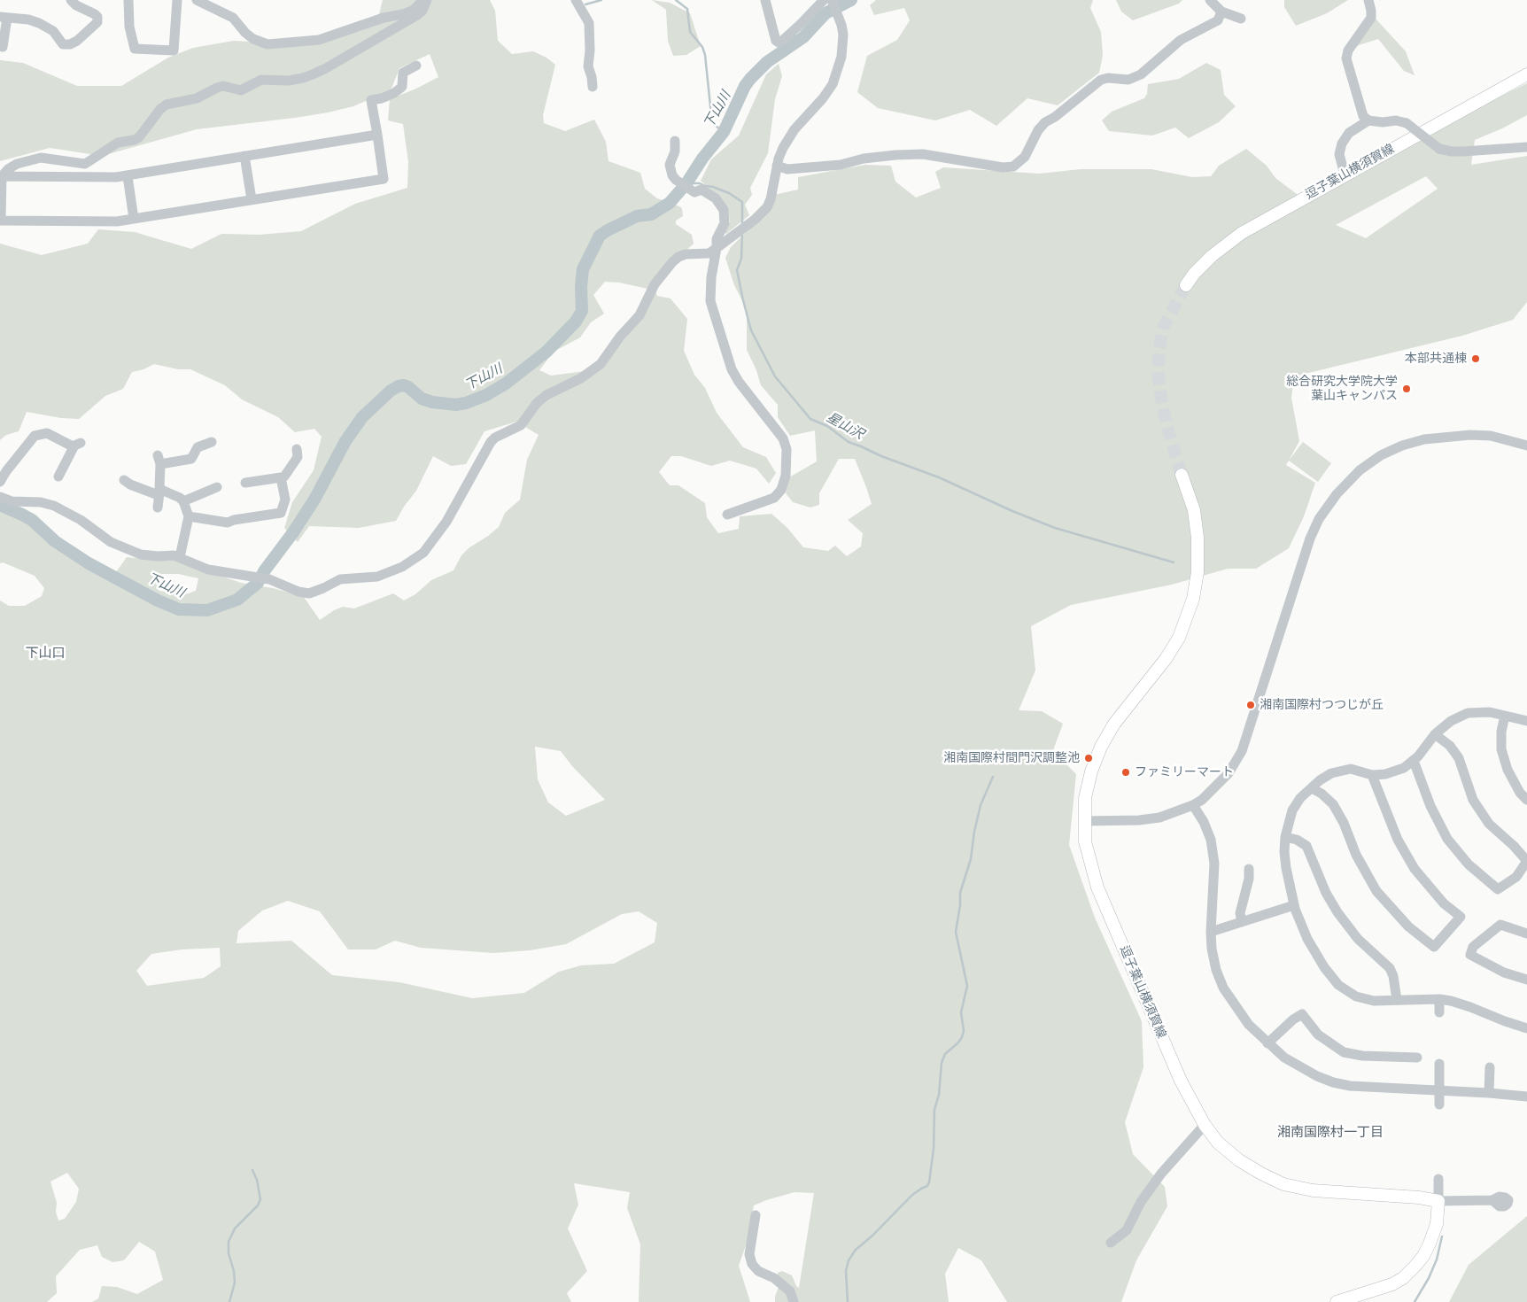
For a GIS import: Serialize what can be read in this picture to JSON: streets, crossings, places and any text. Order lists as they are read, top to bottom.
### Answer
{
  "streets": {
    "main road": ["逗子葉山横須賀線"]
  },
  "districts": ["下山口", "湘南国際村一丁目"],
  "water": ["下山川", "星山沢"],
  "places": [
    "本部共通棟",
    "総合研究大学院大学 葉山キャンパス",
    "湘南国際村つつじが丘",
    "湘南国際村間門沢調整池",
    "ファミリーマート"
  ]
}
